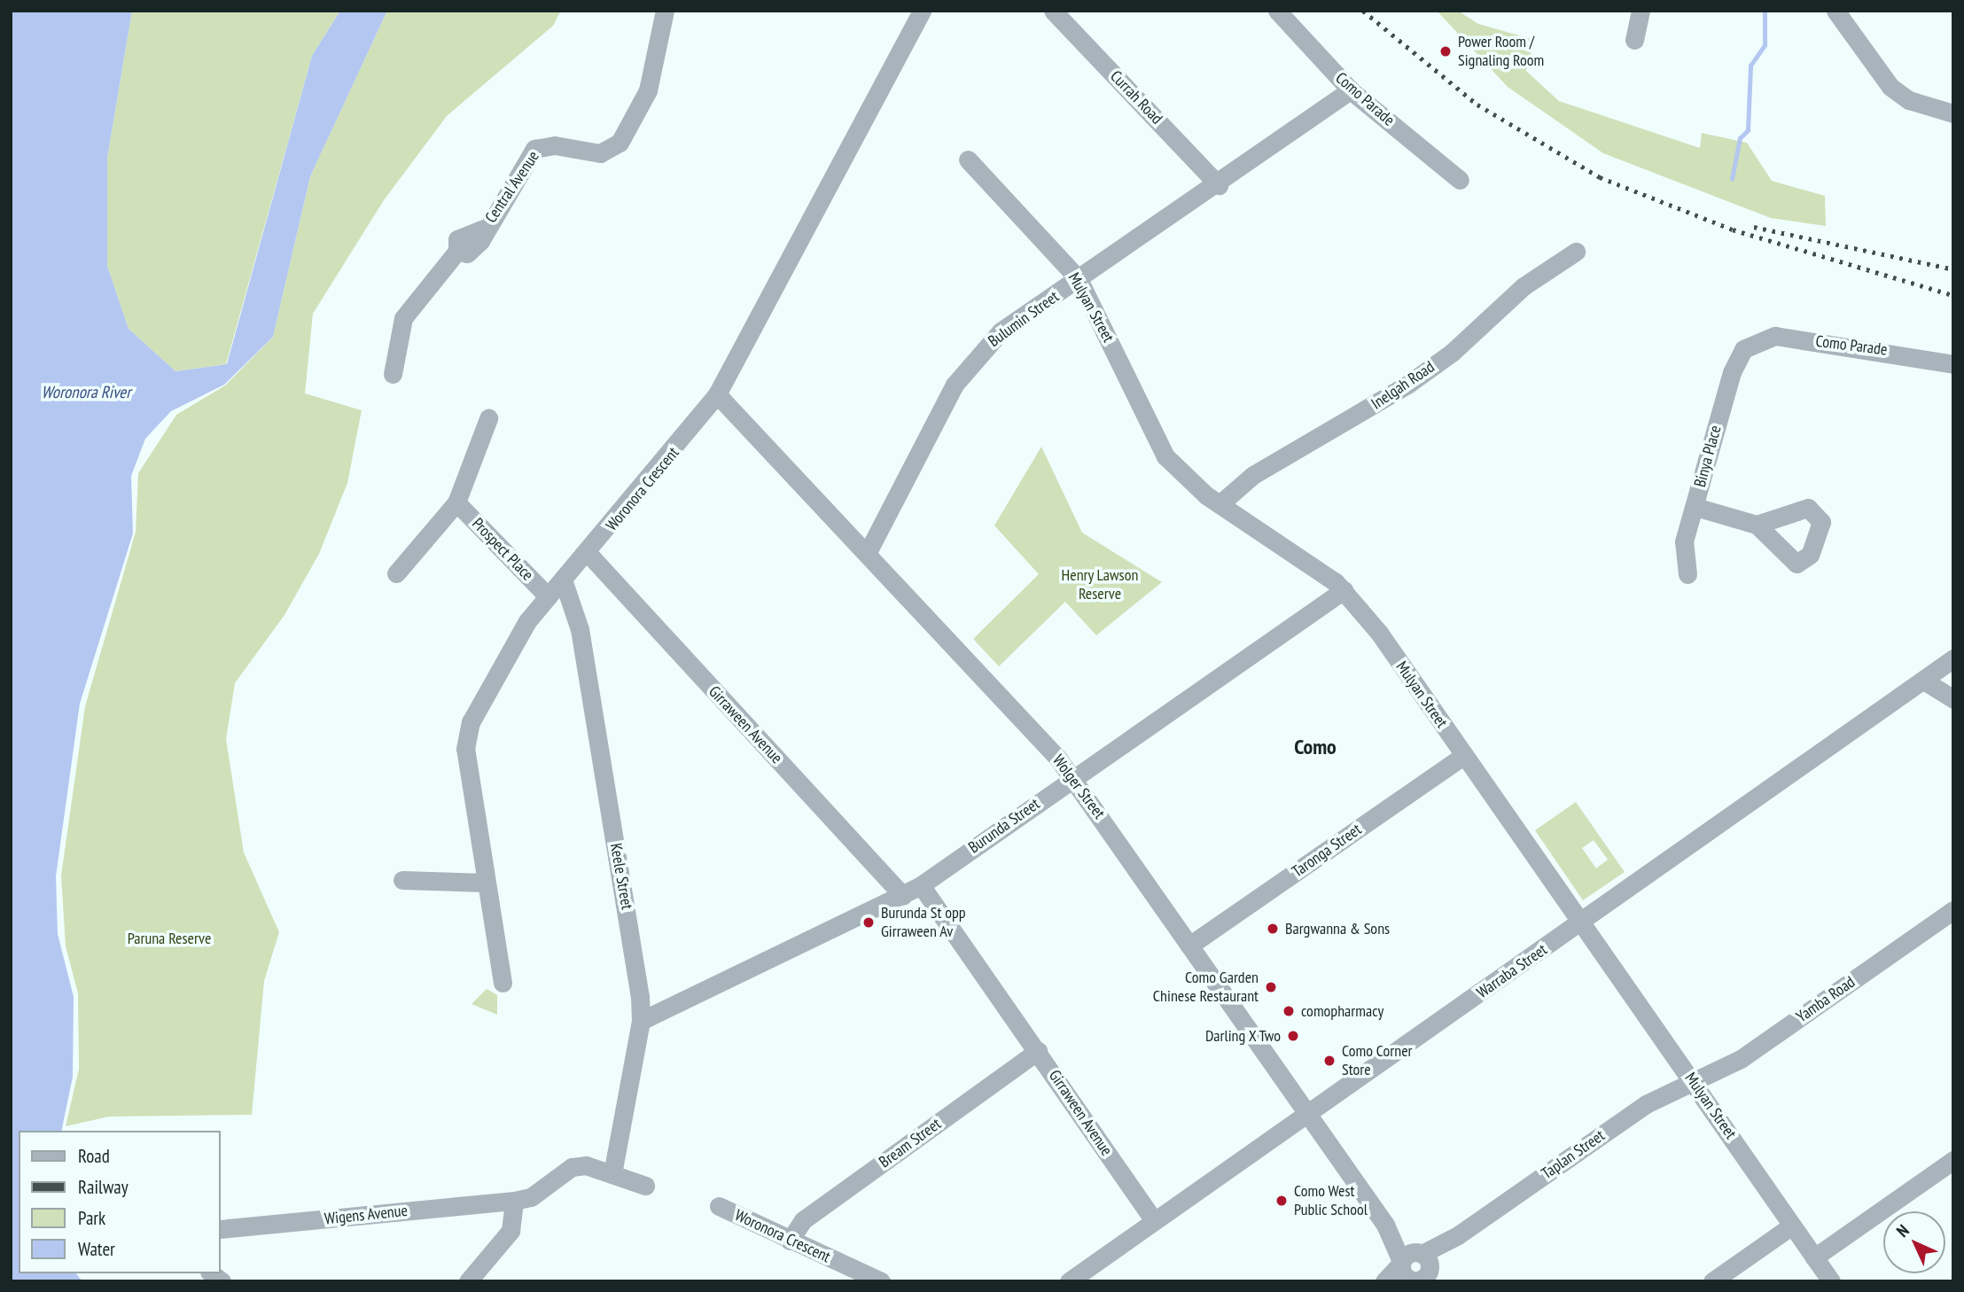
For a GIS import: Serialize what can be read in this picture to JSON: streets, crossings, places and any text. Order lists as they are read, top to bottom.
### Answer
{
  "streets": {
    "street": [
      "Currah Road",
      "Como Parade",
      "Central Avenue",
      "Mulyan Street",
      "Bulumin Street",
      "Inelgah Road",
      "Binya Place",
      "Woronora Crescent",
      "Prospect Place",
      "Girraween Avenue",
      "Wolger Street",
      "Burunda Street",
      "Taronga Street",
      "Keele Street",
      "Warraba Street",
      "Yamba Road",
      "Bream Street",
      "Taplan Street",
      "Wigens Avenue"
    ]
  },
  "crossings": [
    ["Currah Road", "Bulumin Street"],
    ["Como Parade", "Bulumin Street"],
    ["Como Parade", "Binya Place"],
    ["Mulyan Street", "Bulumin Street"],
    ["Mulyan Street", "Inelgah Road"],
    ["Mulyan Street", "Burunda Street"],
    ["Mulyan Street", "Taronga Street"],
    ["Mulyan Street", "Warraba Street"],
    ["Mulyan Street", "Yamba Road"],
    ["Mulyan Street", "Taplan Street"],
    ["Bulumin Street", "Wolger Street"],
    ["Woronora Crescent", "Prospect Place"],
    ["Woronora Crescent", "Girraween Avenue"],
    ["Woronora Crescent", "Wolger Street"],
    ["Woronora Crescent", "Keele Street"],
    ["Woronora Crescent", "Bream Street"],
    ["Girraween Avenue", "Burunda Street"],
    ["Girraween Avenue", "Warraba Street"],
    ["Girraween Avenue", "Bream Street"],
    ["Wolger Street", "Burunda Street"],
    ["Wolger Street", "Taronga Street"],
    ["Wolger Street", "Warraba Street"],
    ["Wolger Street", "Taplan Street"],
    ["Burunda Street", "Keele Street"],
    ["Keele Street", "Wigens Avenue"],
    ["Yamba Road", "Taplan Street"]
  ],
  "districts": ["Como"],
  "water": ["Woronora River"],
  "parks": ["Henry Lawson Reserve", "Paruna Reserve"],
  "places": [
    "Power Room / Signaling Room",
    "Burunda St opp Girraween Av",
    "Bargwanna & Sons",
    "Como Garden Chinese Restaurant",
    "comopharmacy",
    "Darling X Two",
    "Como Corner Store",
    "Como West Public School"
  ],
  "legend": [
    "Road",
    "Railway",
    "Park",
    "Water"
  ],
  "north": "top left"
}
